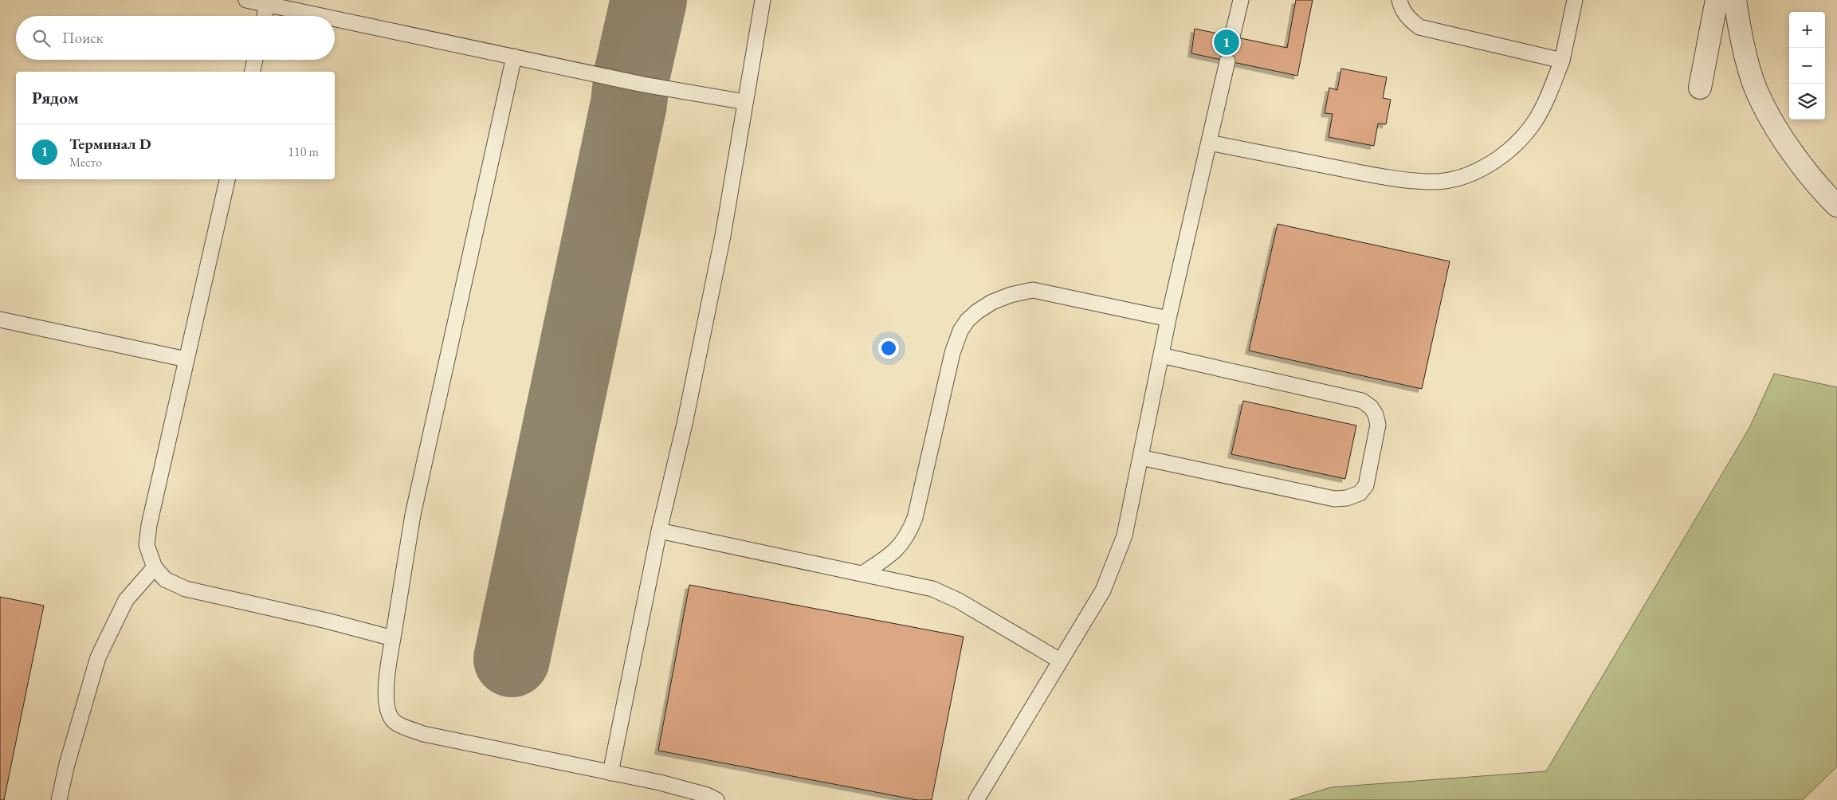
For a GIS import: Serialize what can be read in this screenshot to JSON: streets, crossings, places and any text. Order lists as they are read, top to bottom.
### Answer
{
  "page": {
    "map_buttons": ["+", "−"],
    "search": "Поиск",
    "pins": "1",
    "heading": "Рядом",
    "list": [
      {
        "mark": "1",
        "name": "Терминал D",
        "note": "Место",
        "value": "110 m"
      }
    ]
  }
}
